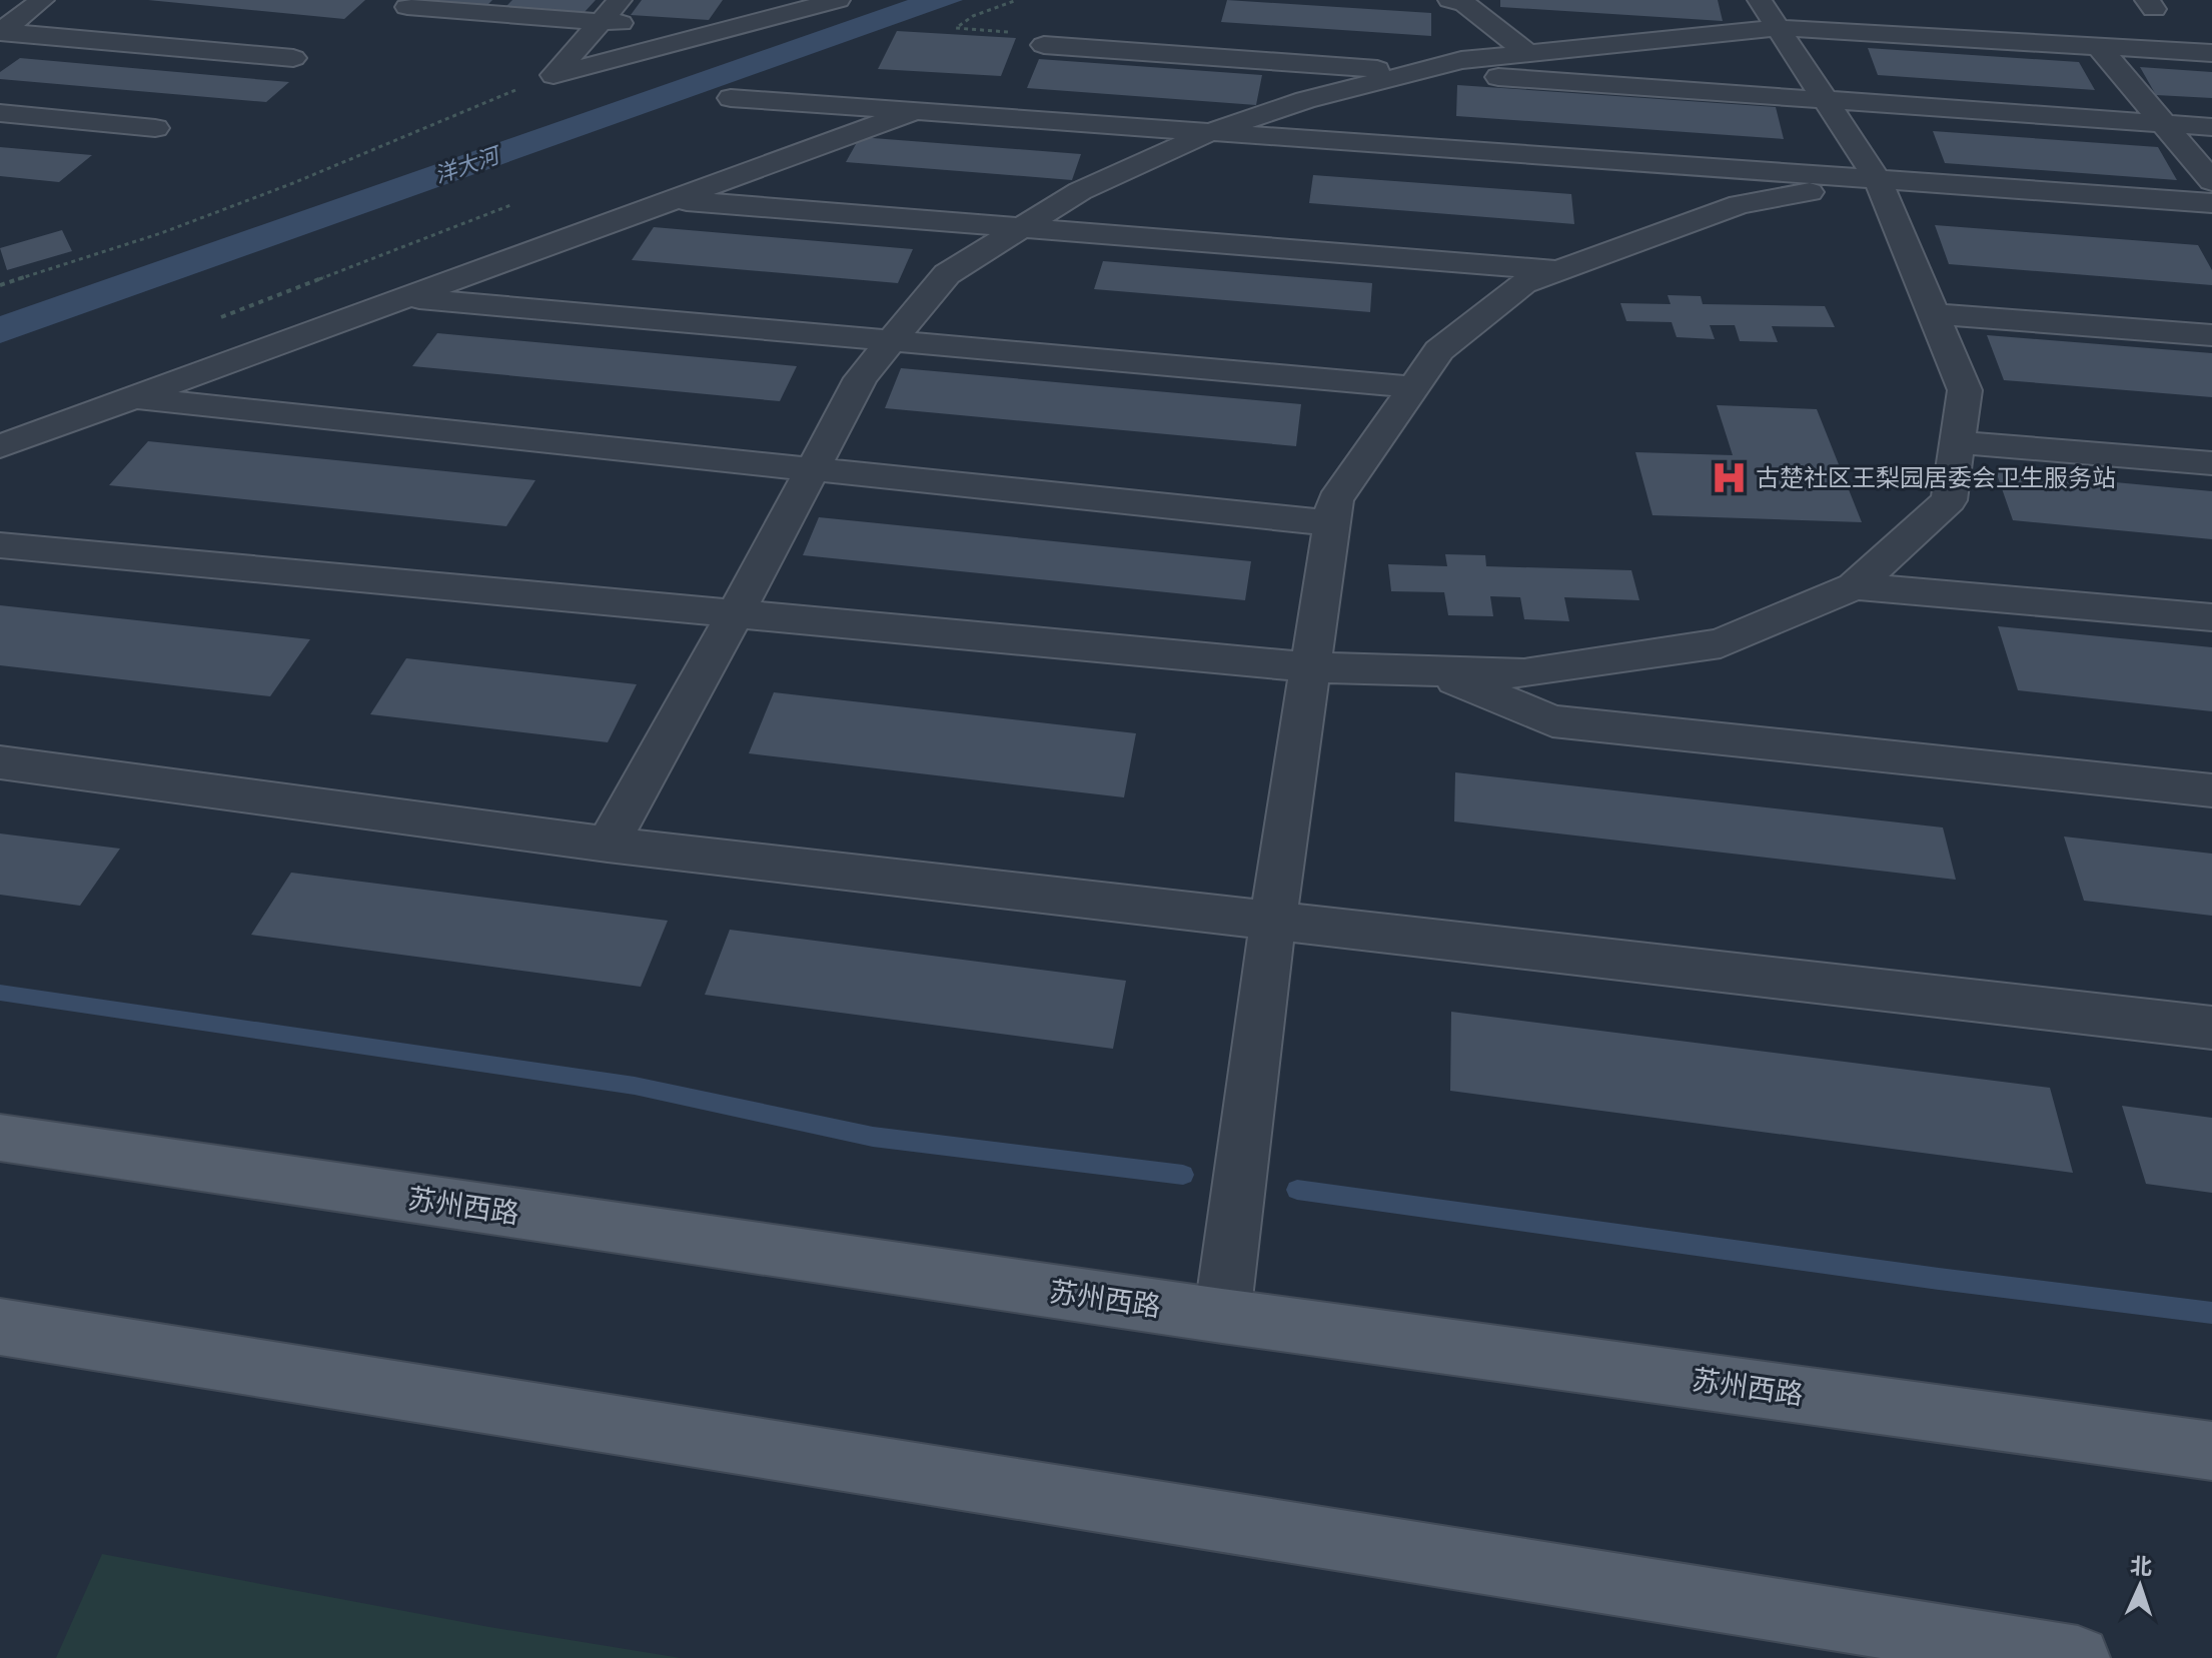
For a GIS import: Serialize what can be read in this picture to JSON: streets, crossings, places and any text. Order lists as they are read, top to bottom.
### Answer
{
  "streets": {
    "main road": ["苏州西路"]
  },
  "water": ["洋大河"],
  "places": {
    "hospital": ["古楚社区王梨园居委会卫生服务站"]
  },
  "north": "top"
}
